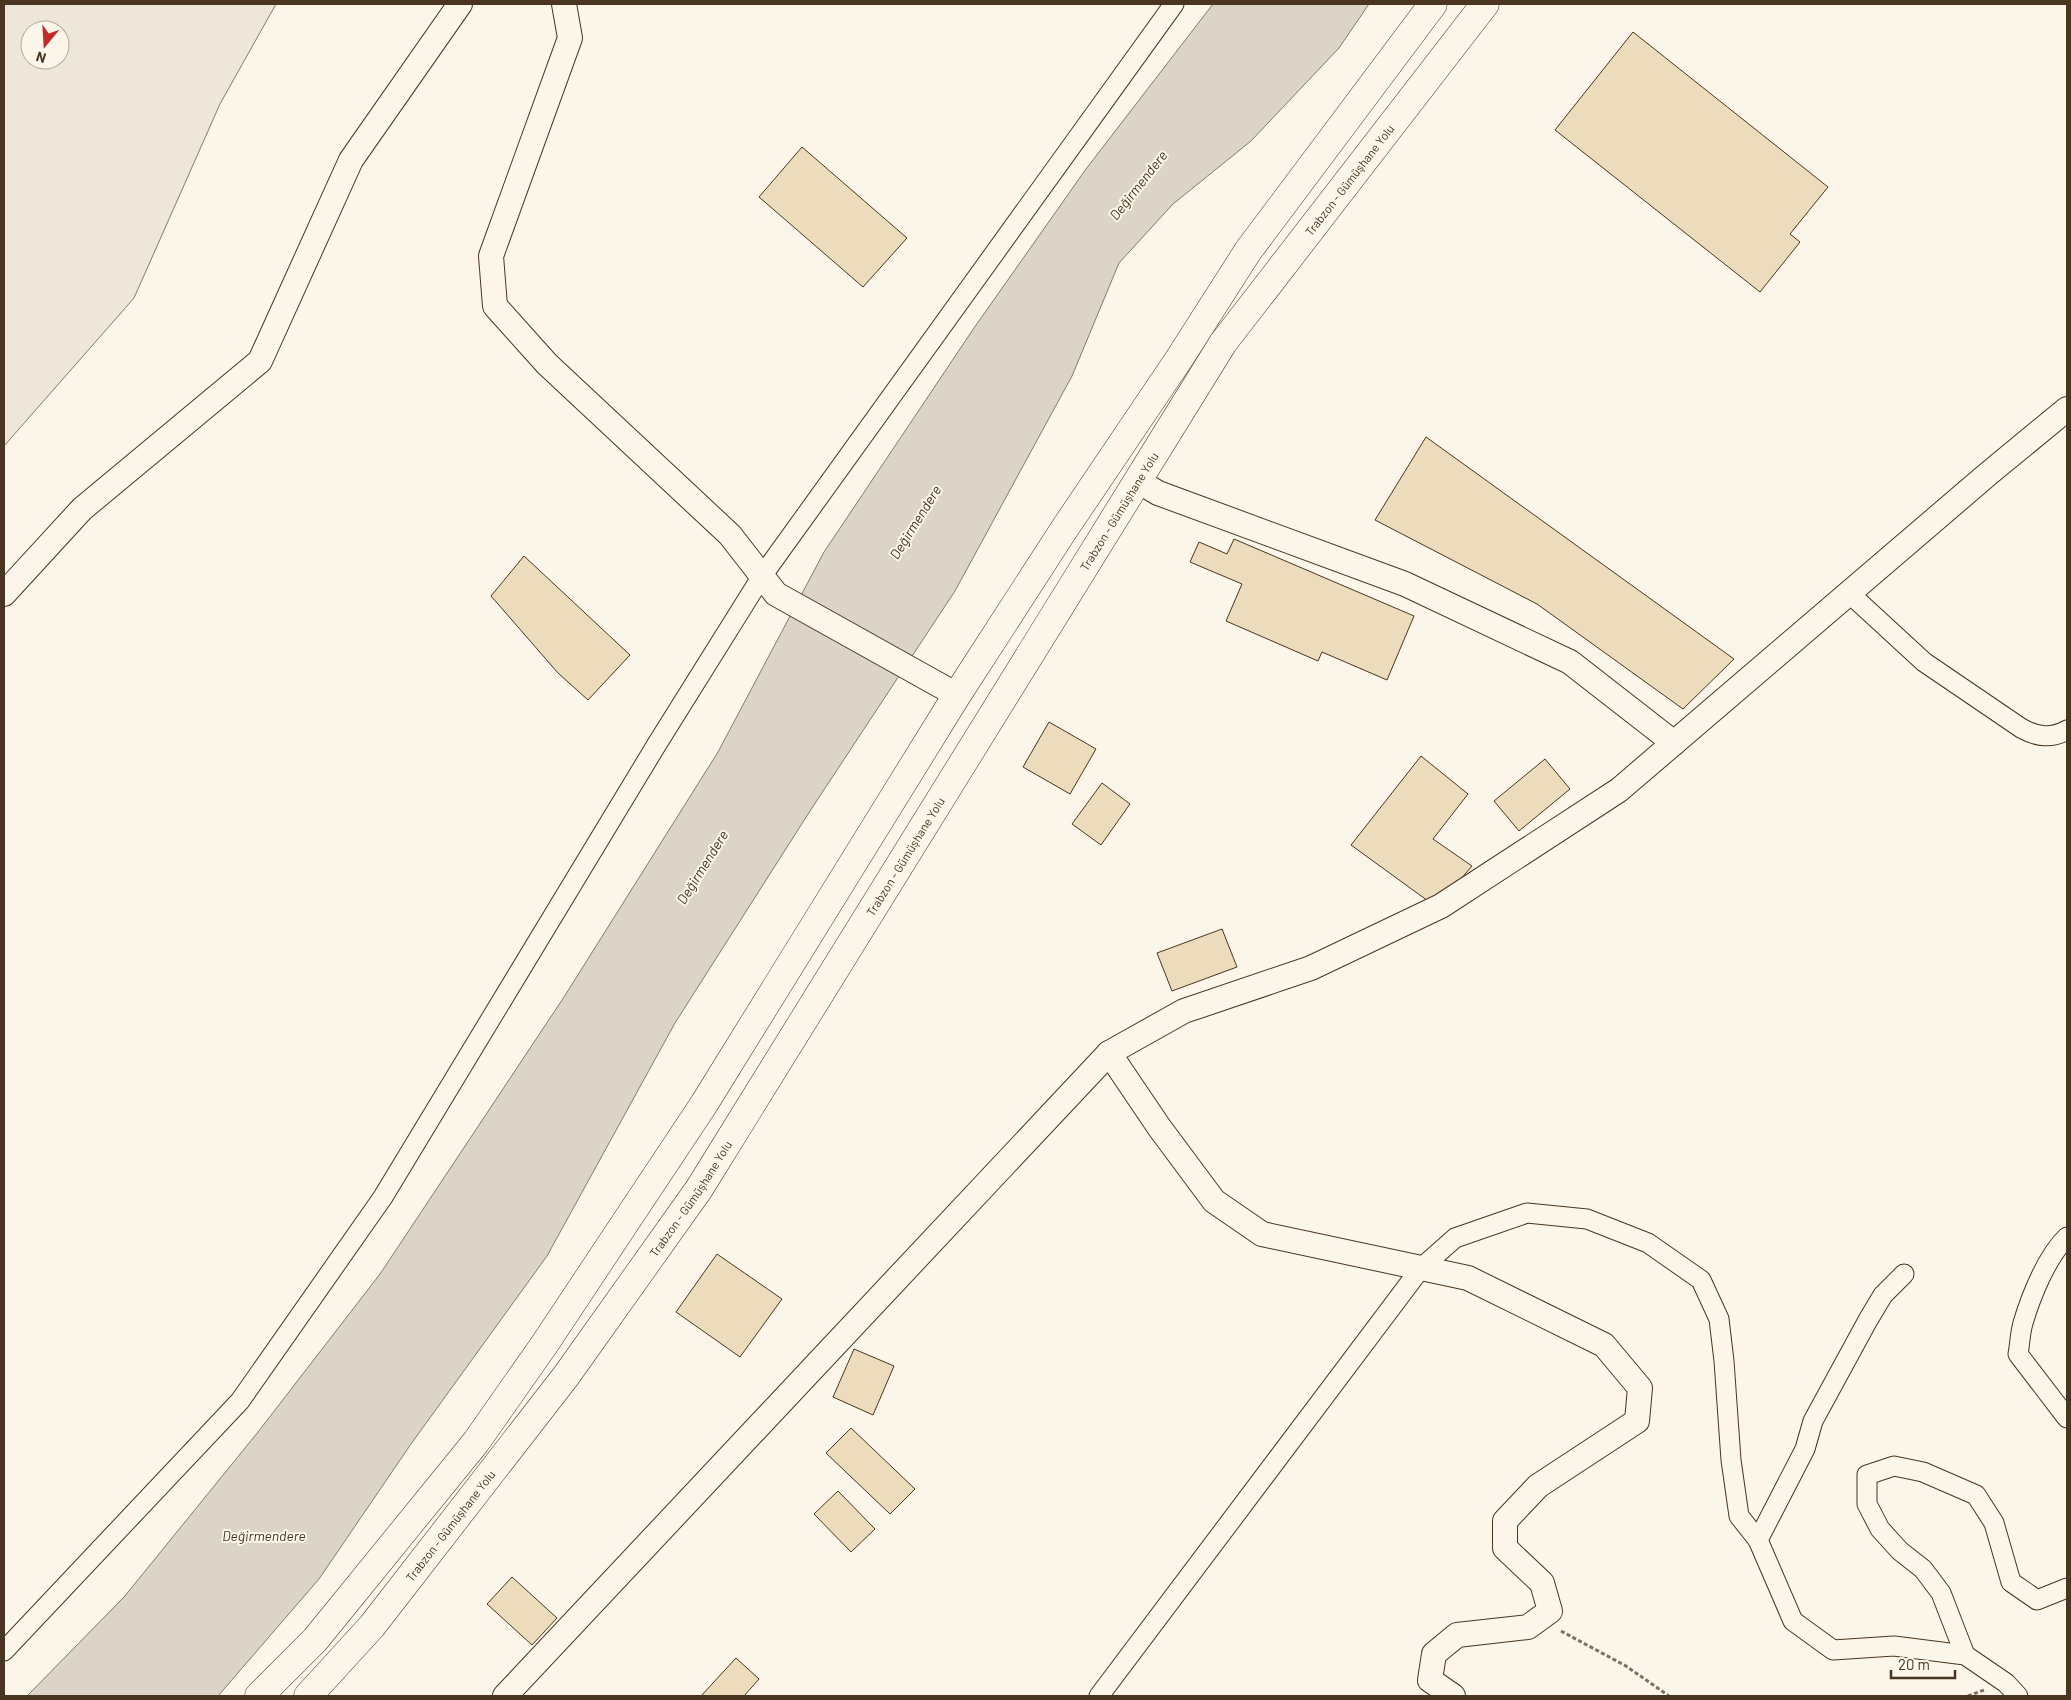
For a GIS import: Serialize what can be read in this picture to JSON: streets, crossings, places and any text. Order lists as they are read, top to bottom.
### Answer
{
  "streets": {
    "highway": ["Trabzon - Gümüşhane Yolu"]
  },
  "water": ["Değirmendere"],
  "scale_bar": "20 m",
  "north": "bottom"
}
